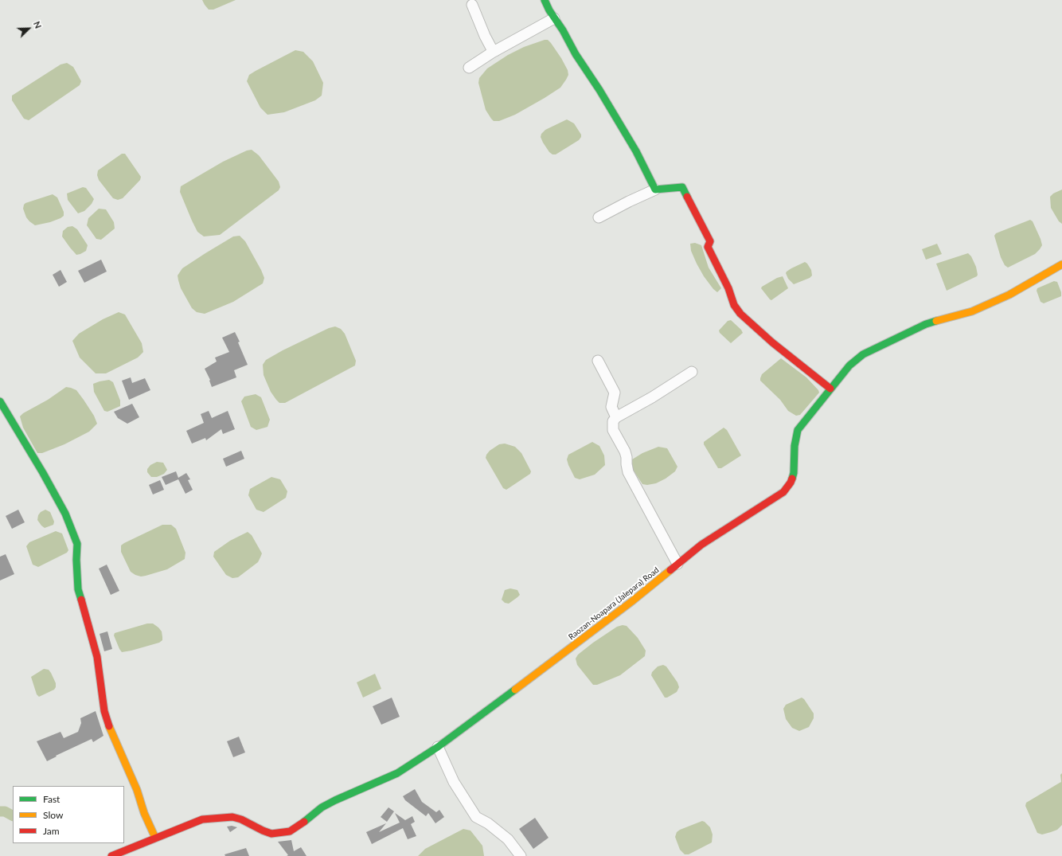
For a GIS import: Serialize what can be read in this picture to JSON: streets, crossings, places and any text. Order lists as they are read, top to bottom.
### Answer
{
  "streets": {
    "main road": ["Raozan-Noapara (Jalepara) Road"]
  },
  "legend": ["Fast", "Slow", "Jam"],
  "north": "top right"
}
